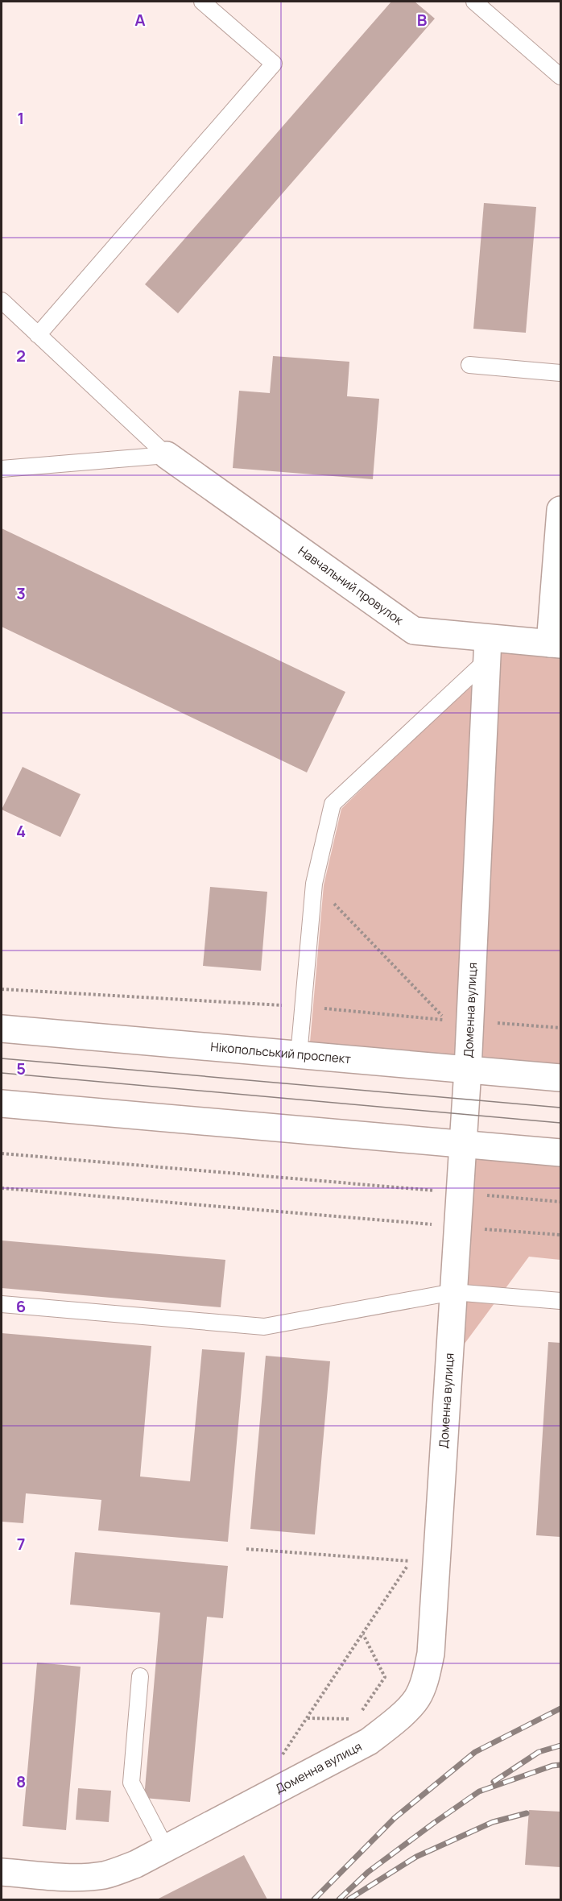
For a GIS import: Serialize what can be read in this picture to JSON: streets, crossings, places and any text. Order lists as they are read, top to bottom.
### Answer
{
  "streets": {
    "street": ["Навчальний провулок", "Доменна вулиця", "Нікопольський проспект"]
  },
  "crossings": [
    ["Навчальний провулок", "Доменна вулиця"],
    ["Доменна вулиця", "Нікопольський проспект"]
  ],
  "grid": {
    "columns": ["A", "B"],
    "rows": [
      "1",
      "2",
      "3",
      "4",
      "5",
      "6",
      "7",
      "8"
    ]
  }
}
